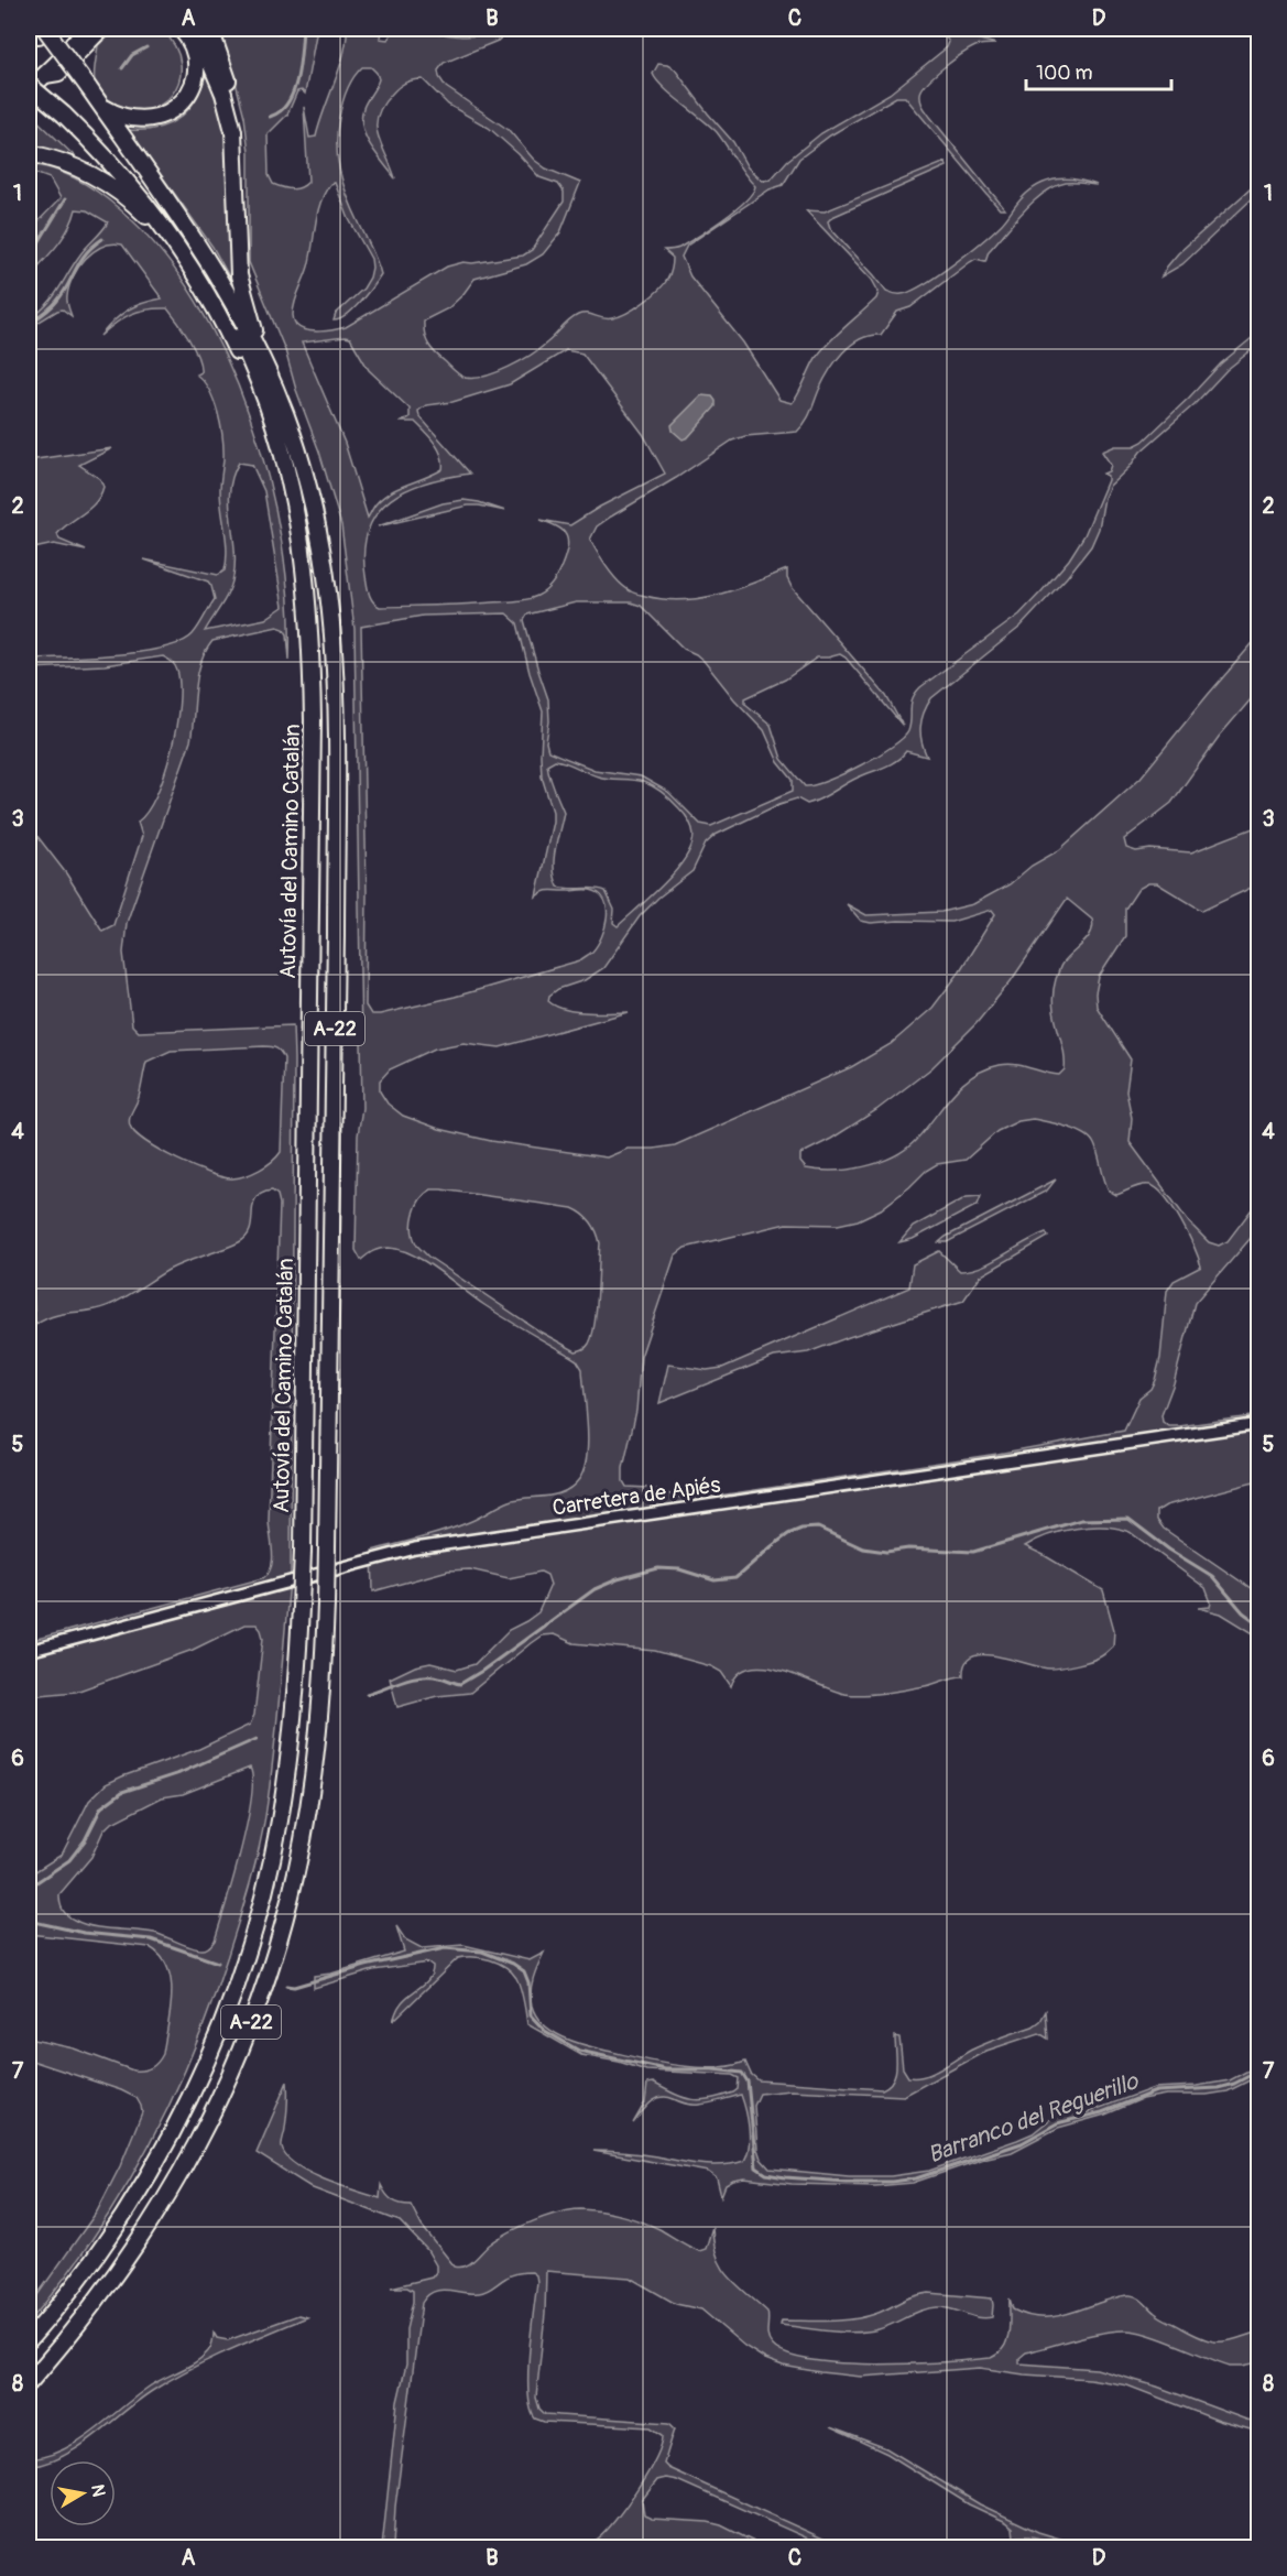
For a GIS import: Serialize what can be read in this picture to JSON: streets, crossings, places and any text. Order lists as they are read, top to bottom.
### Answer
{
  "streets": {
    "highway": ["Autovía del Camino Catalán", "A-22"],
    "street": ["Carretera de Apiés"]
  },
  "crossings": [
    ["Autovía del Camino Catalán", "A-22"]
  ],
  "water": ["Barranco del Reguerillo"],
  "scale_bar": "100 m",
  "north": "right",
  "grid": {
    "columns": [
      "A",
      "B",
      "C",
      "D"
    ],
    "rows": [
      "1",
      "2",
      "3",
      "4",
      "5",
      "6",
      "7",
      "8"
    ]
  }
}
